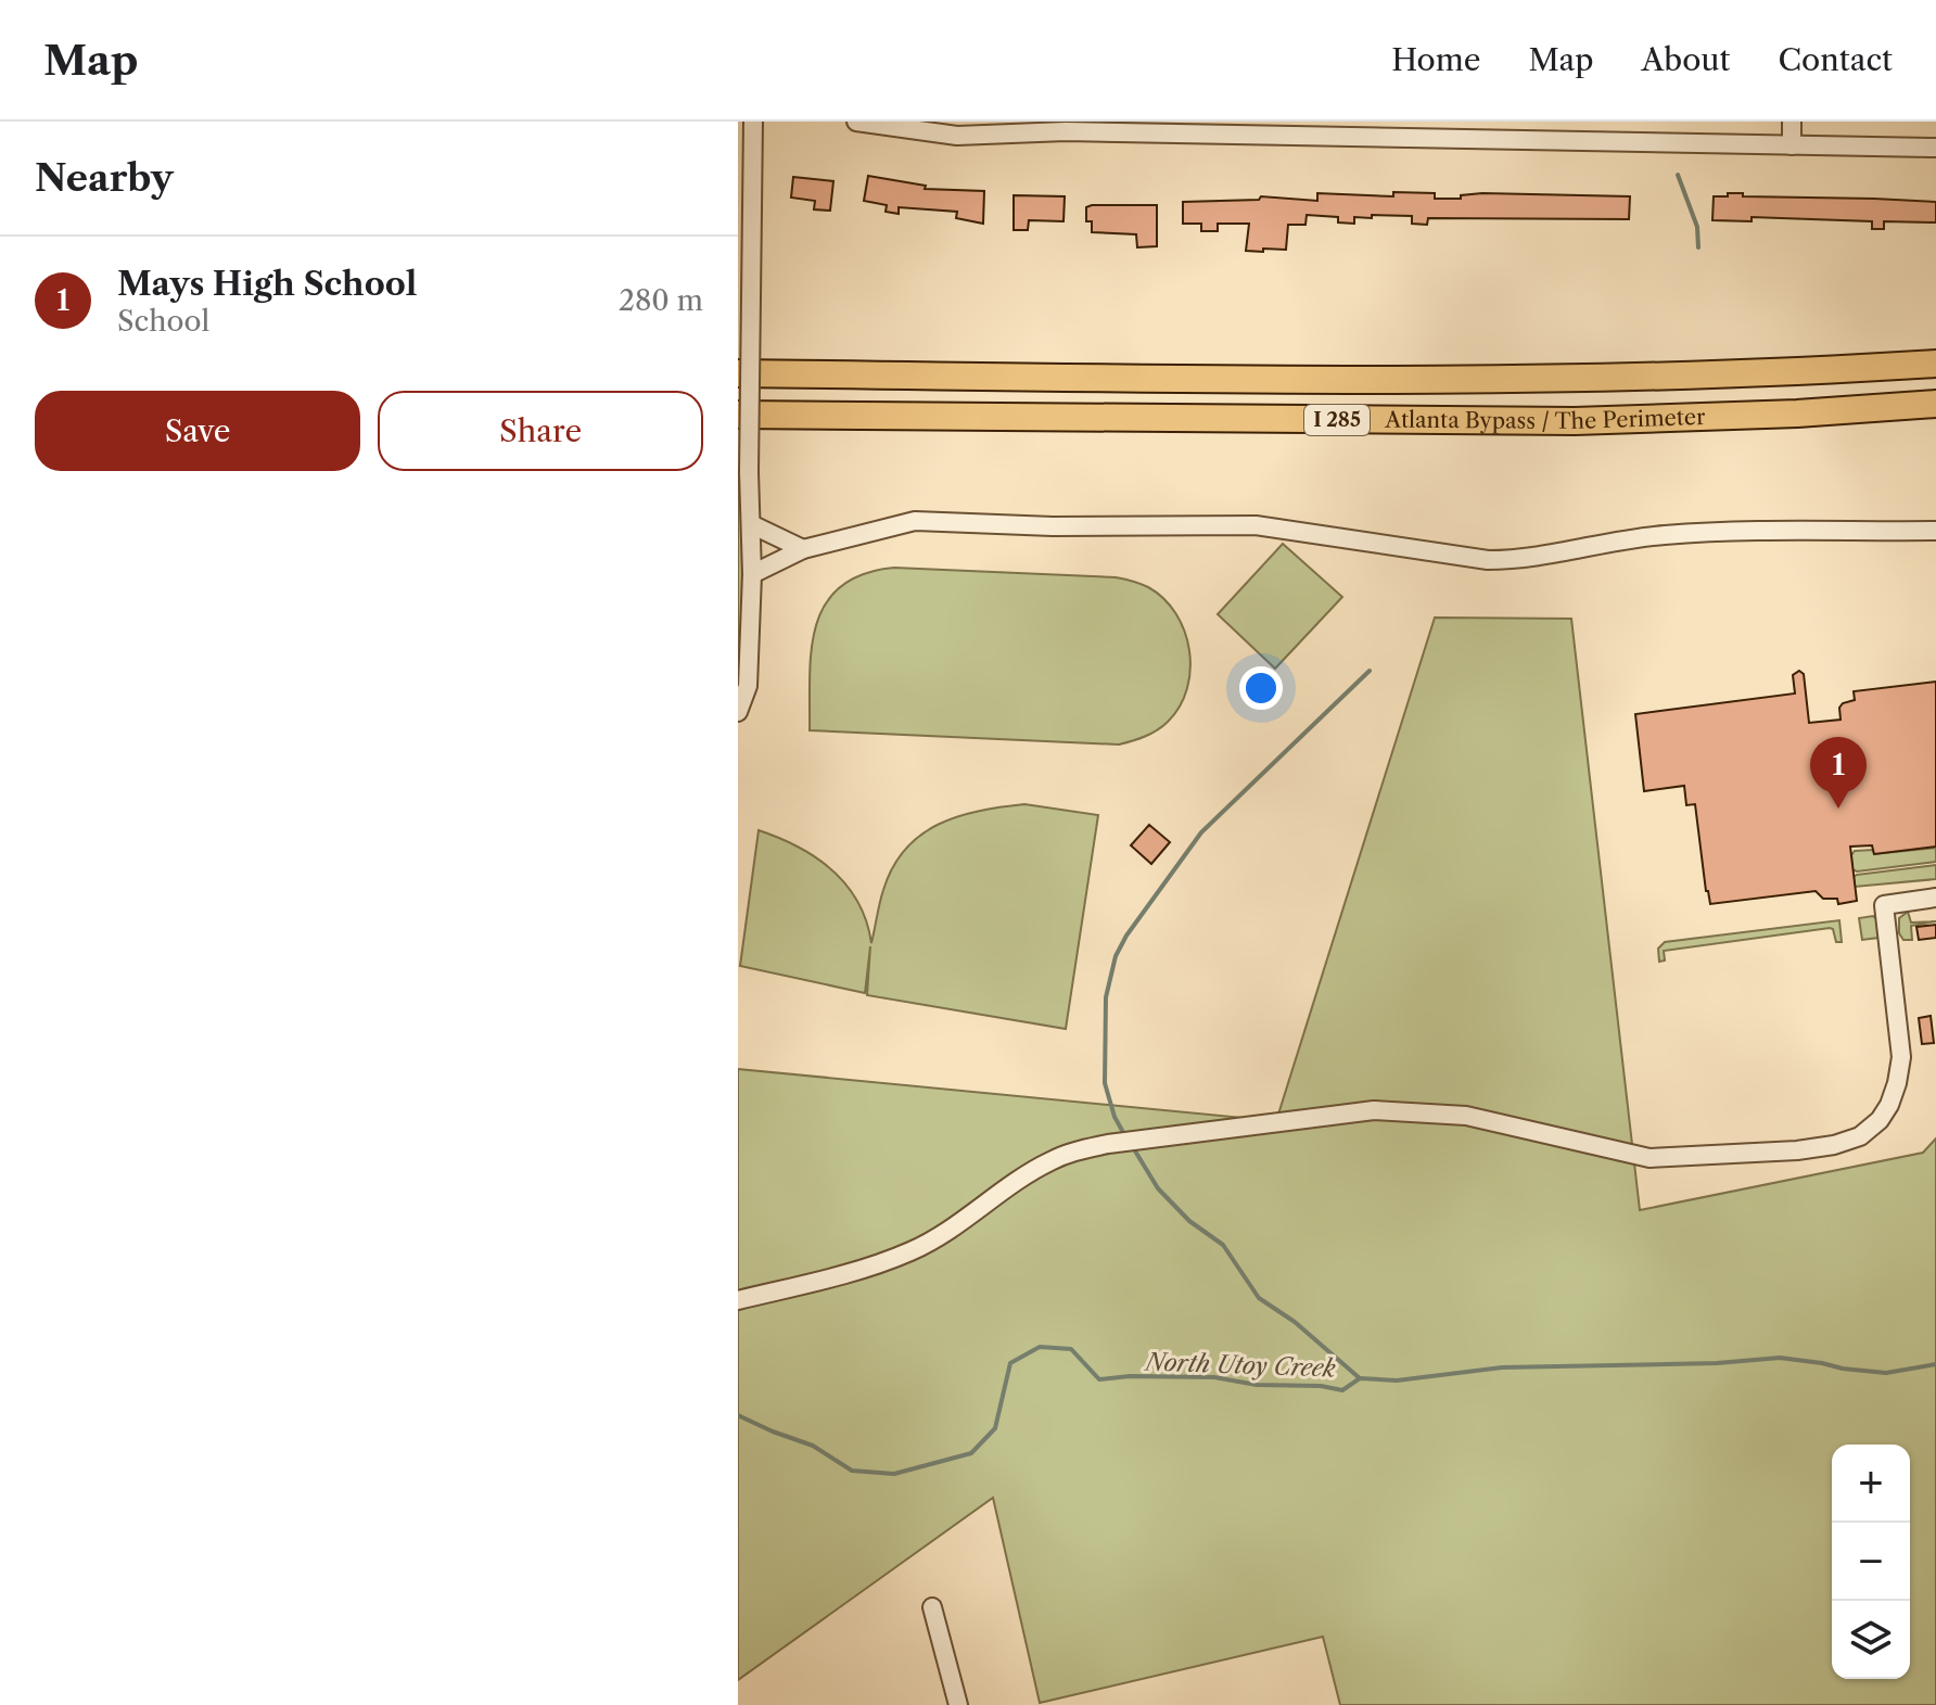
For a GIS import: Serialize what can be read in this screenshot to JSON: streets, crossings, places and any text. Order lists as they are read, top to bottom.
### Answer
{
  "streets": {
    "highway": ["Atlanta Bypass / The Perimeter", "I 285"]
  },
  "water": ["North Utoy Creek"],
  "page": {
    "header": "Map",
    "nav": [
      "Home",
      "Map",
      "About",
      "Contact"
    ],
    "heading": "Nearby",
    "list": [
      {
        "mark": "1",
        "name": "Mays High School",
        "note": "School",
        "value": "280 m"
      }
    ],
    "buttons": ["Save", "Share"],
    "pins": "1",
    "map_buttons": ["+", "−"]
  }
}
